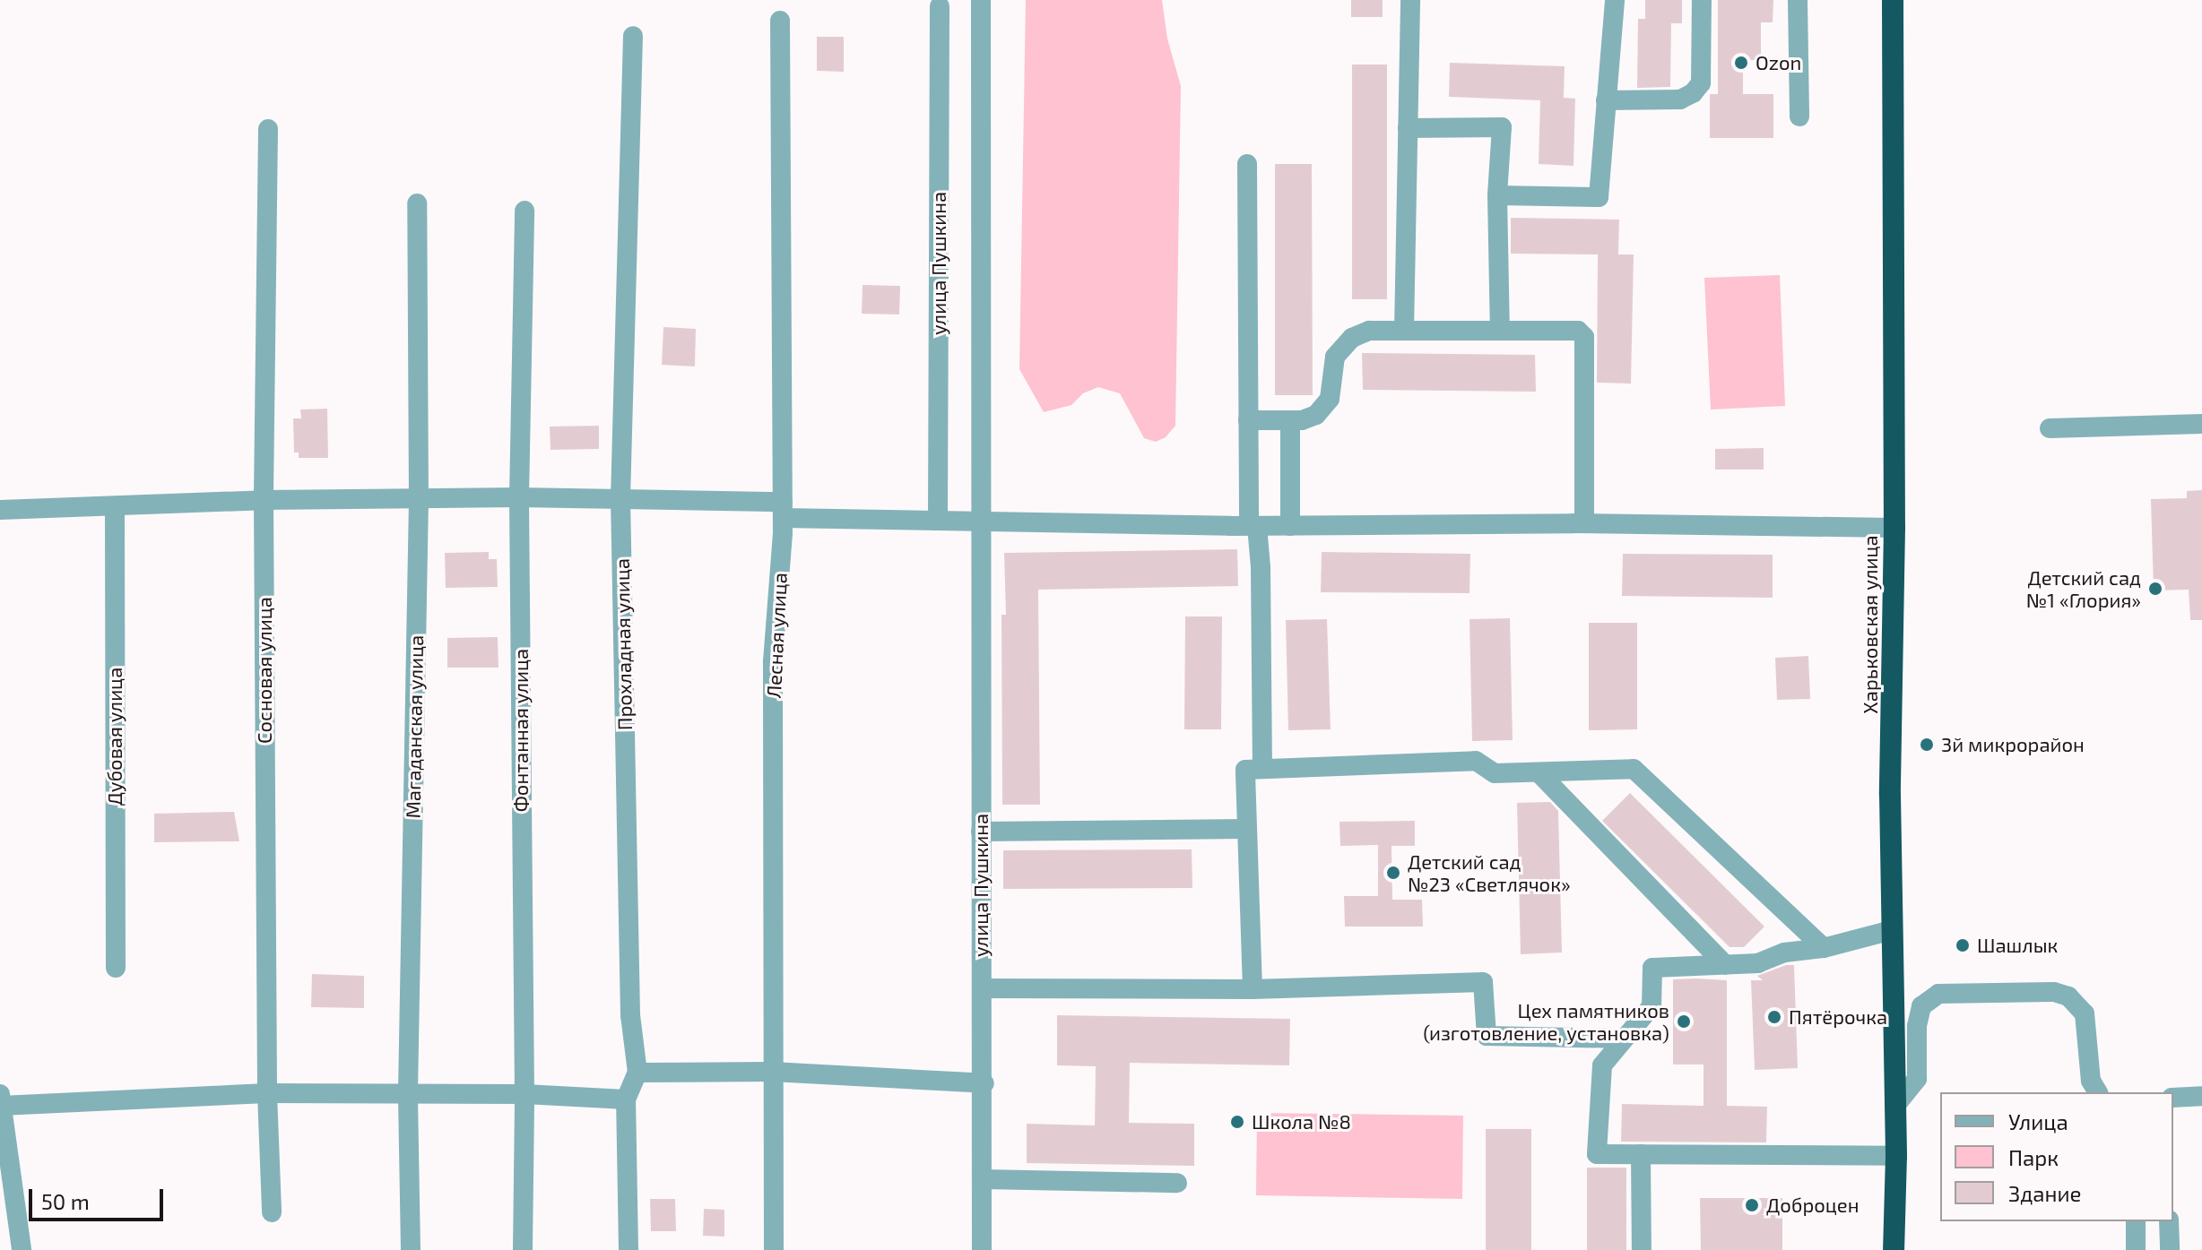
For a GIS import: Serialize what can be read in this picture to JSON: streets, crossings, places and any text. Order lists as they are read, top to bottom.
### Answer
{
  "streets": {
    "highway": ["Харьковская улица"],
    "street": [
      "улица Пушкина",
      "Лесная улица",
      "Прохладная улица",
      "Сосновая улица",
      "Магаданская улица",
      "Фонтанная улица",
      "Дубовая улица"
    ]
  },
  "places": [
    "Ozon",
    "Детский сад №1 «Глория»",
    "3й микрорайон",
    "Детский сад №23 «Светлячок»",
    "Шашлык",
    "Пятёрочка",
    "Цех памятников (изготовление, установка)",
    "Школа №8",
    "Доброцен"
  ],
  "legend": ["Улица", "Парк", "Здание"],
  "scale_bar": "50 m"
}
